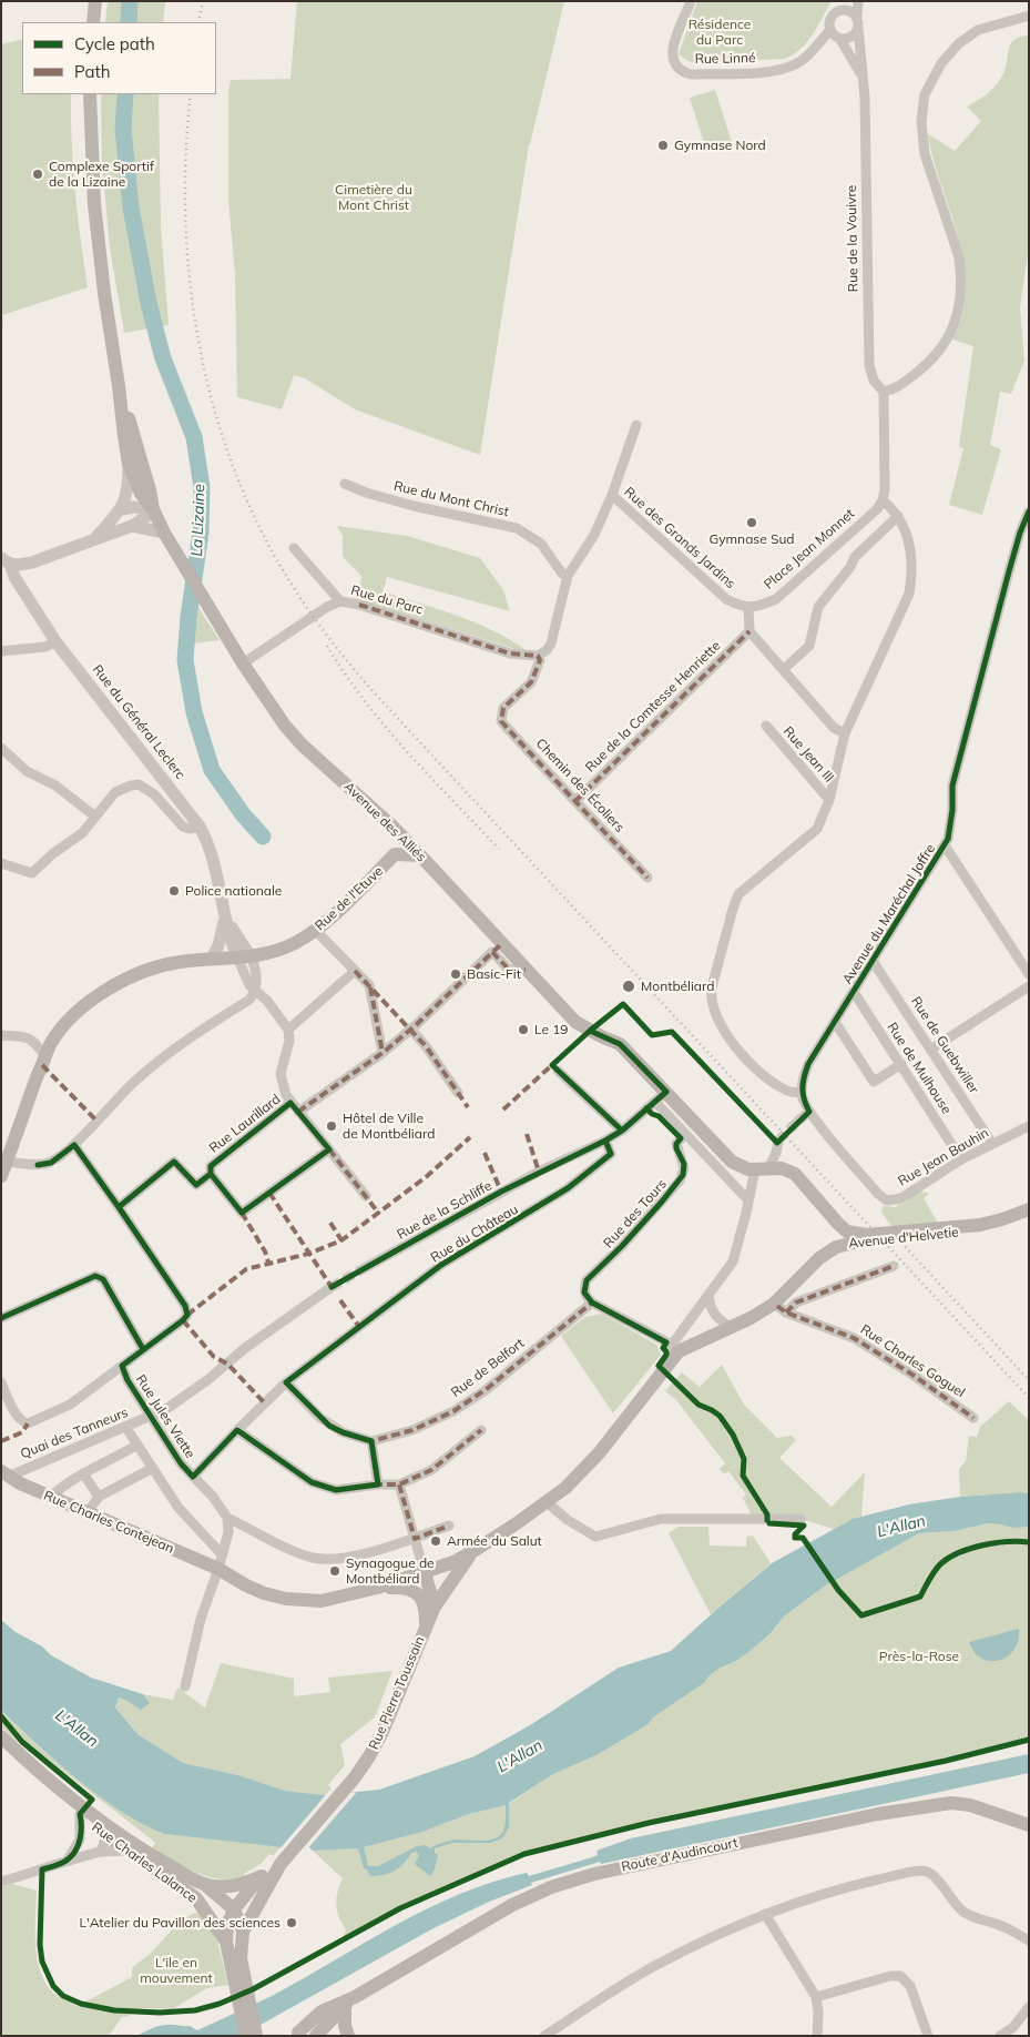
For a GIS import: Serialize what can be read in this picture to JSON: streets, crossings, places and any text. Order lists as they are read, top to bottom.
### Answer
{
  "streets": {
    "main road": [
      "Avenue des Alliés",
      "Rue de l'Etuve",
      "Avenue d'Helvetie",
      "Rue Charles Contejean",
      "Rue Pierre Toussain",
      "Route d'Audincourt",
      "Rue Charles Lalance"
    ],
    "street": [
      "Rue Linné",
      "Rue de la Vouivre",
      "Rue du Mont Christ",
      "Rue des Grands Jardins",
      "Place Jean Monnet",
      "Rue du Parc",
      "Rue de la Comtesse Henriette",
      "Rue du Général Leclerc",
      "Rue Jean Ill",
      "Chemin des Écoliers",
      "Avenue du Maréchal Joffre",
      "Rue de Guebwiller",
      "Rue de Mulhouse",
      "Rue Laurillard",
      "Rue Jean Bauhin",
      "Rue de la Schliffe",
      "Rue des Tours",
      "Rue du Château",
      "Rue Charles Goguel",
      "Rue de Belfort",
      "Rue Jules Viette",
      "Quai des Tanneurs"
    ]
  },
  "crossings": [
    ["Rue Linné", "Rue de la Vouivre"],
    ["Rue des Grands Jardins", "Place Jean Monnet"],
    ["Rue du Parc", "Chemin des Écoliers"],
    ["Rue du Parc", "Avenue des Alliés"],
    ["Rue de la Comtesse Henriette", "Chemin des Écoliers"],
    ["Rue du Général Leclerc", "Rue de l'Etuve"],
    ["Avenue des Alliés", "Rue de l'Etuve"],
    ["Avenue des Alliés", "Rue de la Schliffe"],
    ["Avenue des Alliés", "Avenue d'Helvetie"],
    ["Avenue du Maréchal Joffre", "Rue de Guebwiller"],
    ["Avenue du Maréchal Joffre", "Rue de Mulhouse"],
    ["Rue de Guebwiller", "Rue Jean Bauhin"],
    ["Rue de Mulhouse", "Rue Jean Bauhin"],
    ["Rue de la Schliffe", "Rue du Château"],
    ["Rue des Tours", "Rue de Belfort"],
    ["Avenue d'Helvetie", "Rue Charles Goguel"],
    ["Rue Jules Viette", "Quai des Tanneurs"],
    ["Quai des Tanneurs", "Rue Charles Contejean"]
  ],
  "water": ["La Lizaine", "L'Allan"],
  "parks": [
    "Résidence du Parc",
    "Cimetière du Mont Christ",
    "Près-la-Rose",
    "L'ile en mouvement"
  ],
  "places": [
    "Gymnase Nord",
    "Complexe Sportif de la Lizaine",
    "Gymnase Sud",
    "Police nationale",
    "Basic-Fit",
    "Montbéliard",
    "Le 19",
    "Hôtel de Ville de Montbéliard",
    "Armée du Salut",
    "Synagogue de Montbéliard",
    "L'Atelier du Pavillon des sciences"
  ],
  "legend": ["Cycle path", "Path"]
}
